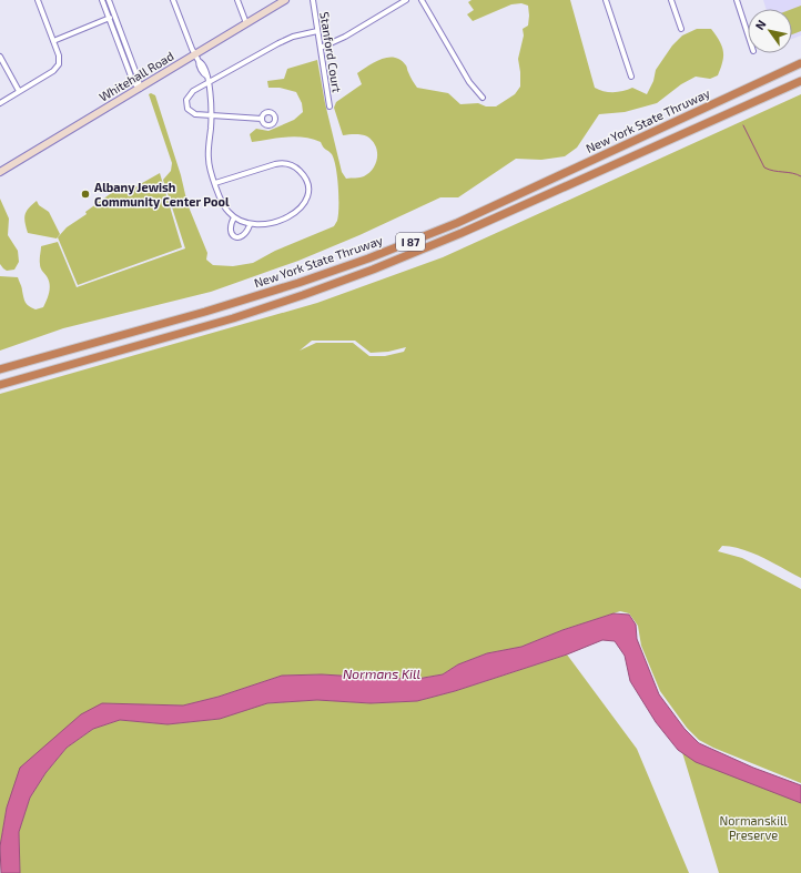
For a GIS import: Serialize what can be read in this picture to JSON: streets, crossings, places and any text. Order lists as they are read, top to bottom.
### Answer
{
  "streets": {
    "highway": ["New York State Thruway", "I 87"],
    "street": ["Stanford Court", "Whitehall Road"]
  },
  "water": ["Normans Kill"],
  "parks": ["Normanskill Preserve"],
  "places": ["Albany Jewish Community Center Pool"],
  "north": "top left"
}
